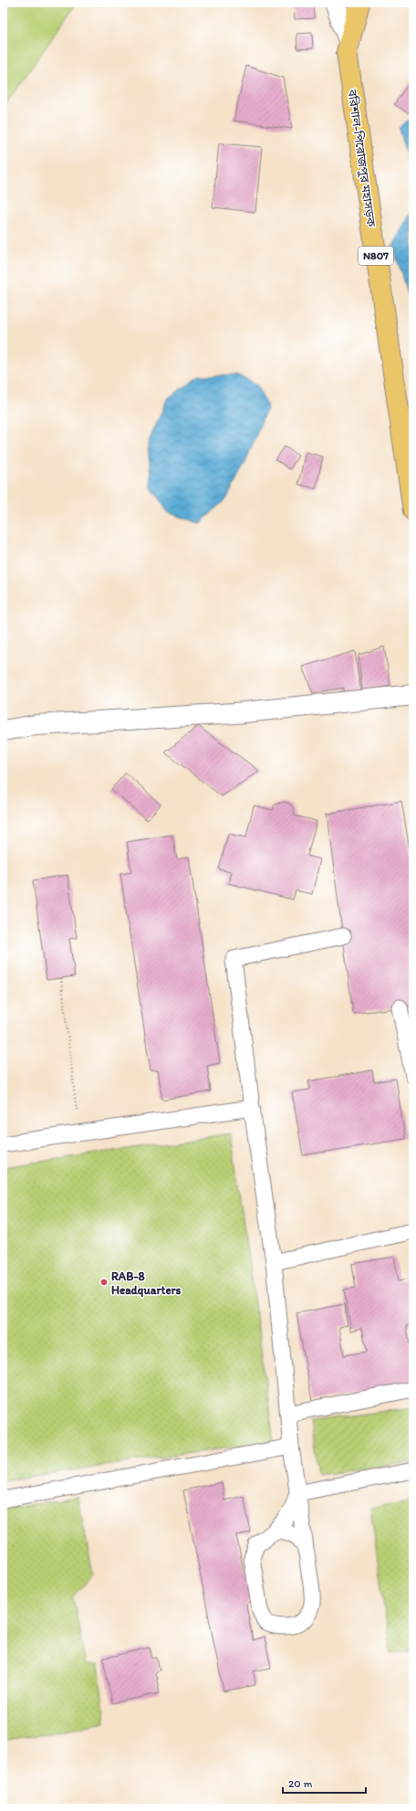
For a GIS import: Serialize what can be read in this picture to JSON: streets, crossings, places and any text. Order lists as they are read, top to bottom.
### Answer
{
  "streets": {
    "highway": ["বরিশাল-পিরোজপুর মহাসড়ক", "N807"]
  },
  "places": ["RAB-8 Headquarters"],
  "scale_bar": "20 m"
}
